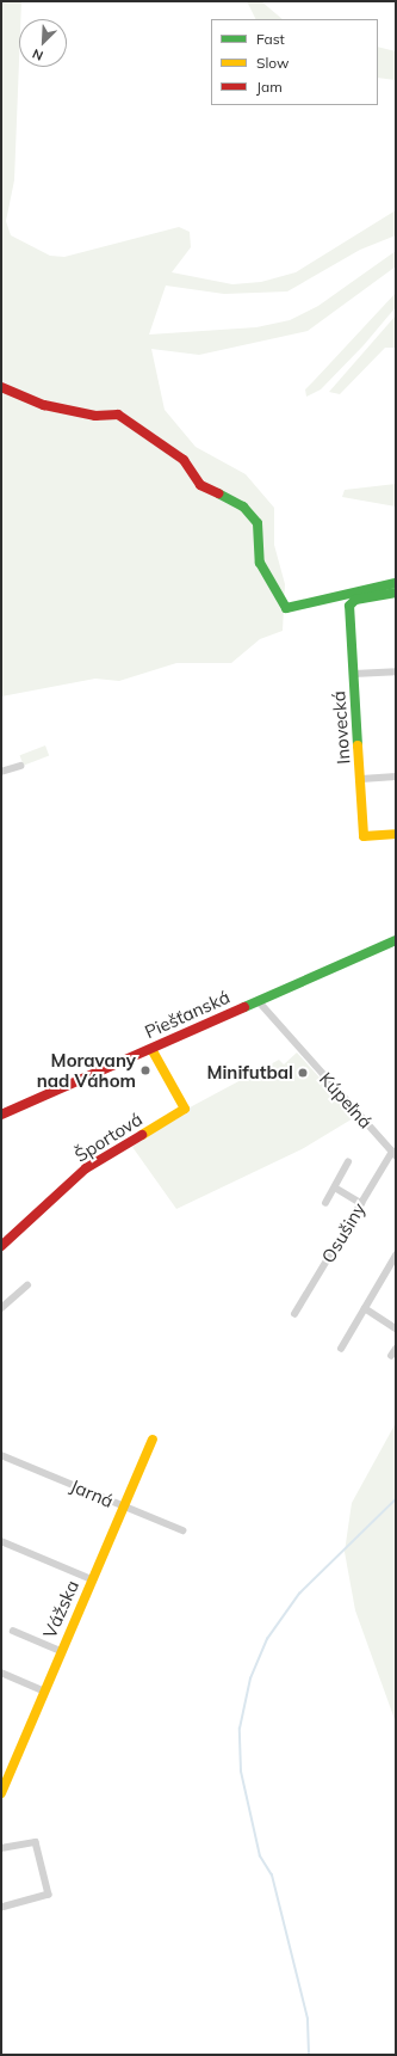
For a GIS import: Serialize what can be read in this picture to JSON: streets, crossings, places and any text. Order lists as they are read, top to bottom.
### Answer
{
  "streets": {
    "street": [
      "Inovecká",
      "Piešťanská",
      "Kúpeľná",
      "Športová",
      "Osušiny",
      "Jarná",
      "Vážska"
    ]
  },
  "crossings": [
    ["Piešťanská", "Kúpeľná"],
    ["Piešťanská", "Športová"],
    ["Kúpeľná", "Osušiny"],
    ["Jarná", "Vážska"]
  ],
  "places": ["Moravany nad Váhom", "Minifutbal"],
  "legend": ["Fast", "Slow", "Jam"],
  "north": "bottom left"
}
